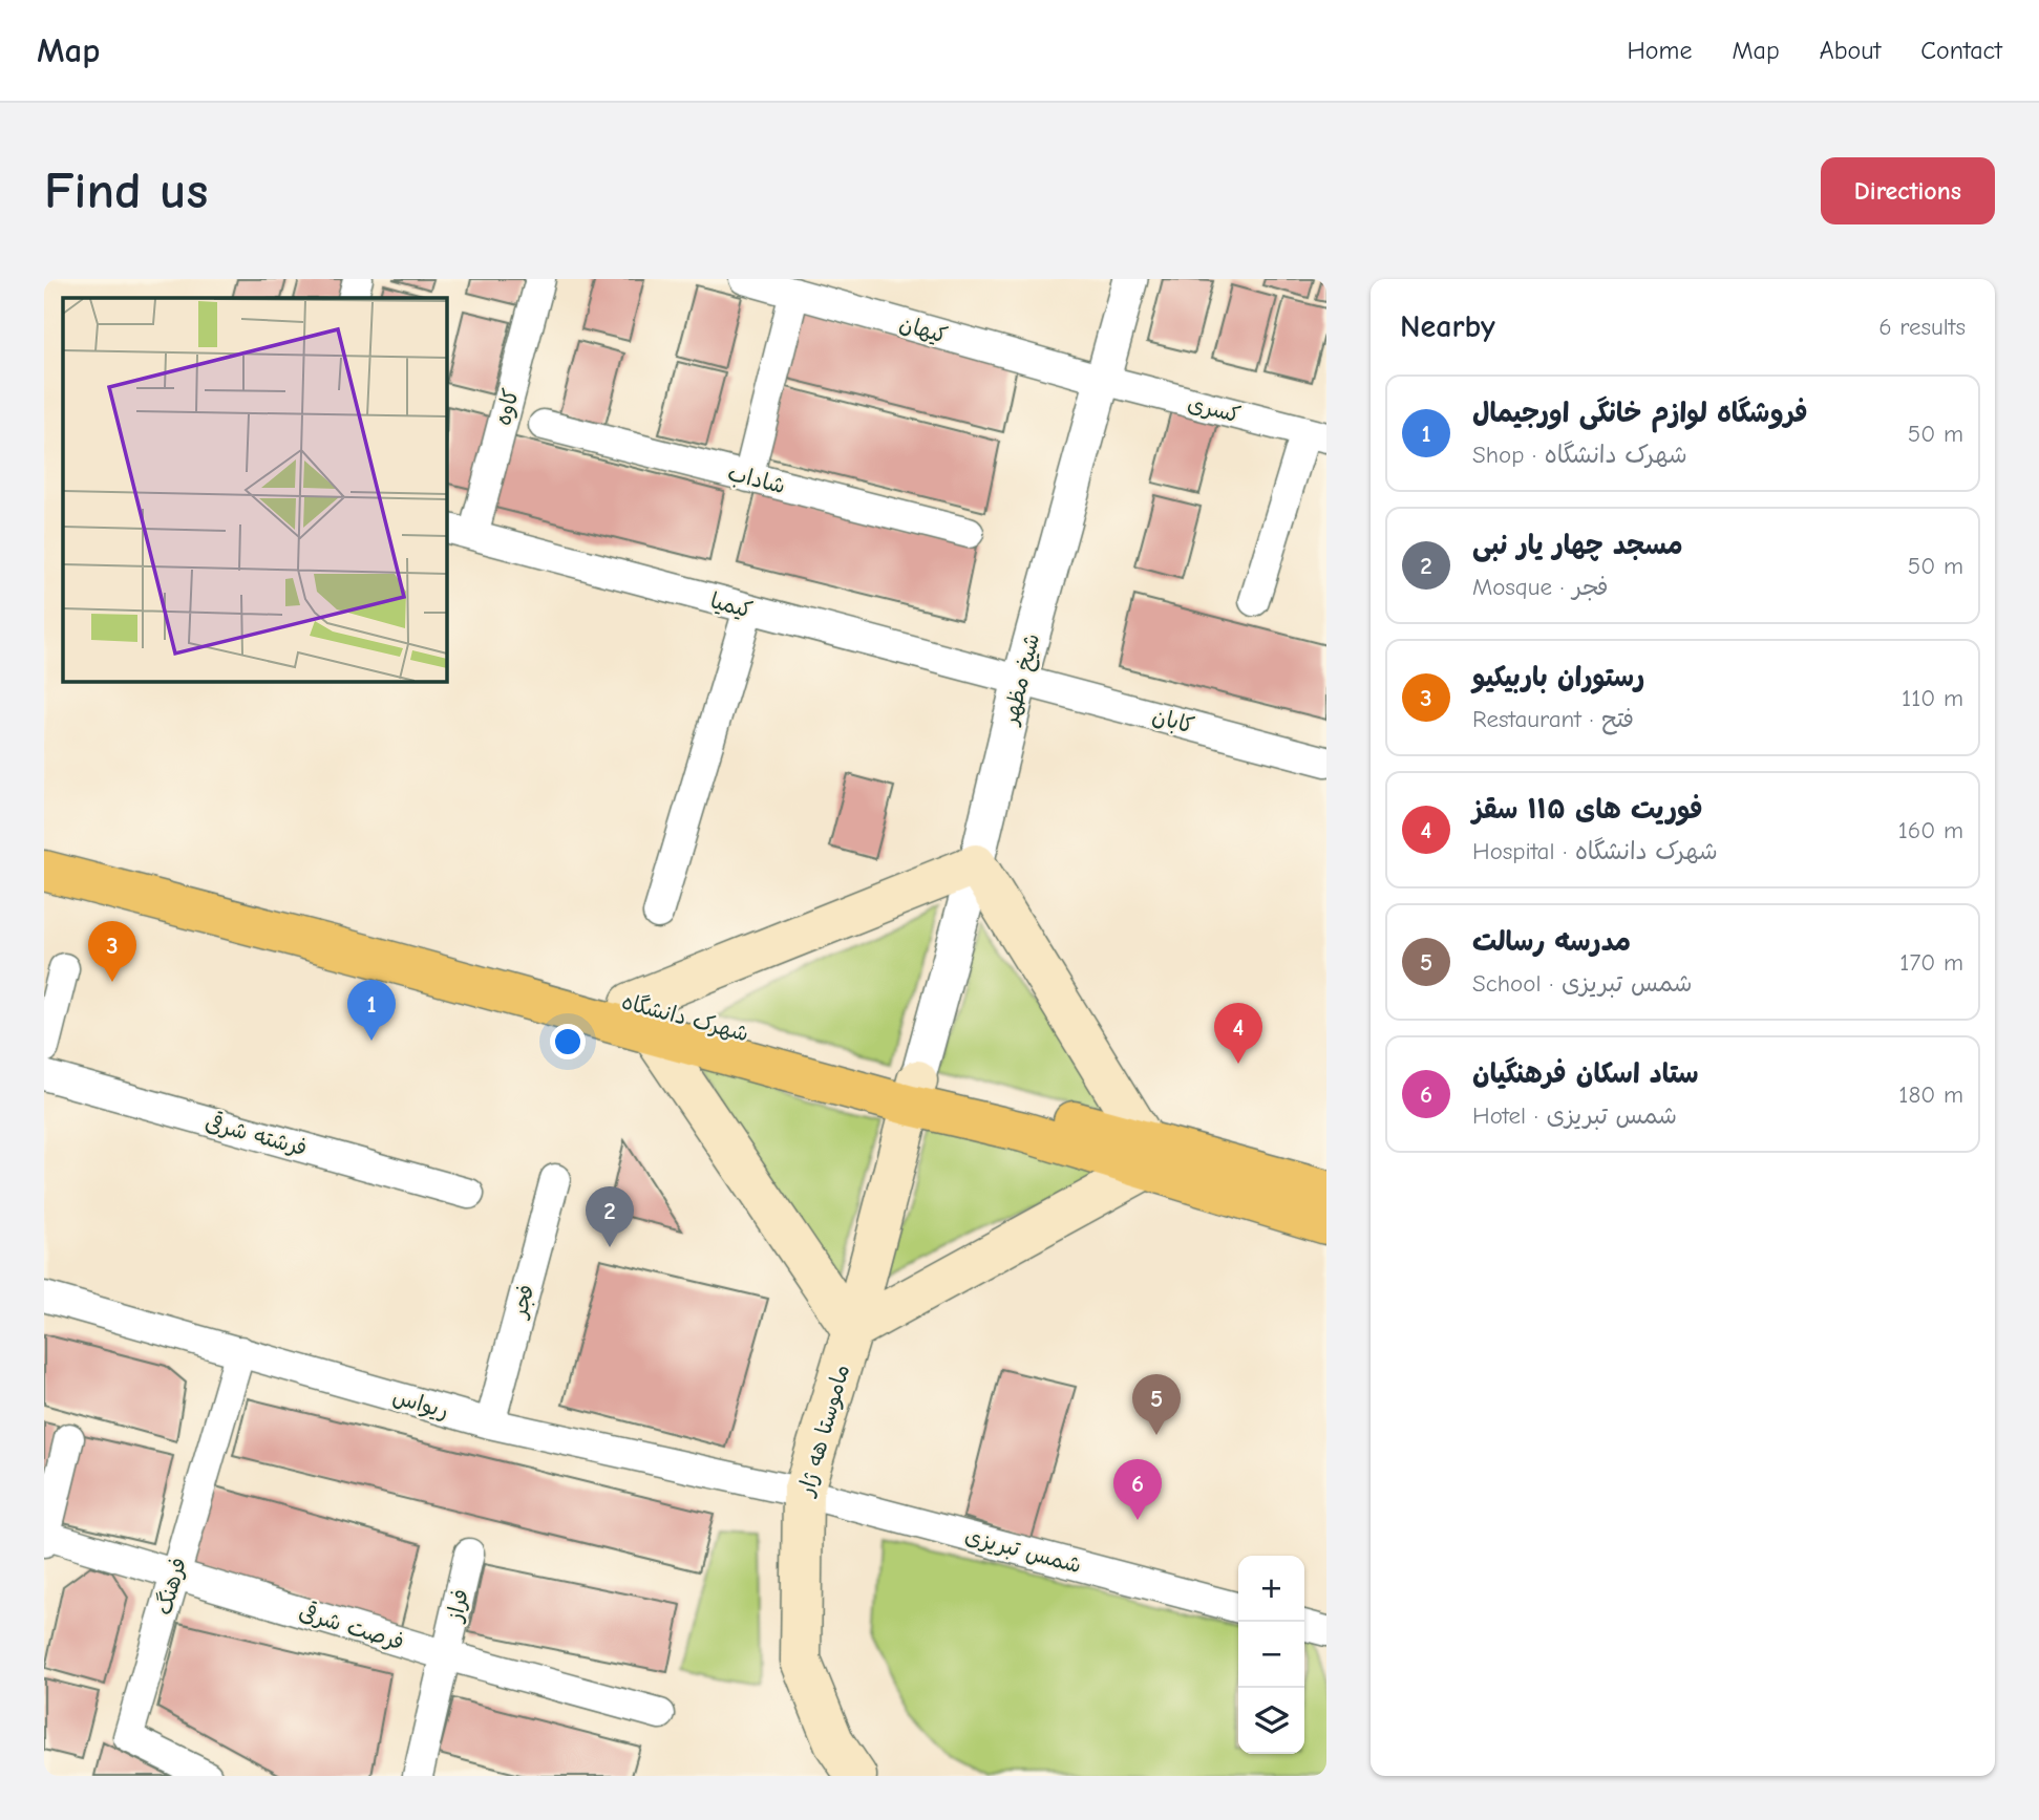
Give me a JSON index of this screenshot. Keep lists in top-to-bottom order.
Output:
{
  "streets": {
    "main road": ["شهرک دانشگاه", "ماموستا هه ژار"],
    "street": [
      "کیهان",
      "کاوه",
      "کسری",
      "شاداب",
      "کیمیا",
      "شیخ مظهر",
      "کابان",
      "فرشته شرقی",
      "فجر",
      "ریواس",
      "شمس تبریزی",
      "فرهنگ",
      "فراز",
      "فرصت شرقی"
    ]
  },
  "crossings": [
    ["کیهان", "کسری"],
    ["کیهان", "شیخ مظهر"],
    ["کاوه", "کیمیا"],
    ["کسری", "شیخ مظهر"],
    ["کیمیا", "شیخ مظهر"],
    ["کیمیا", "کابان"],
    ["شیخ مظهر", "کابان"],
    ["شیخ مظهر", "شهرک دانشگاه"],
    ["شیخ مظهر", "ماموستا هه ژار"],
    ["شهرک دانشگاه", "ماموستا هه ژار"],
    ["فجر", "ریواس"],
    ["ریواس", "ماموستا هه ژار"],
    ["ریواس", "شمس تبریزی"],
    ["ریواس", "فرهنگ"],
    ["ماموستا هه ژار", "شمس تبریزی"],
    ["فرهنگ", "فرصت شرقی"],
    ["فراز", "فرصت شرقی"]
  ],
  "page": {
    "header": "Map",
    "nav": [
      "Home",
      "Map",
      "About",
      "Contact"
    ],
    "buttons": "Directions",
    "title": "Find us",
    "heading": ["Nearby", "6 results"],
    "list": [
      {
        "mark": "1",
        "name": "فروشگاه لوازم خانگی اورجیمال",
        "note": "Shop · شهرک دانشگاه",
        "value": "50 m"
      },
      {
        "mark": "2",
        "name": "مسجد چهار یار نبی",
        "note": "Mosque · فجر",
        "value": "50 m"
      },
      {
        "mark": "3",
        "name": "رستوران باربیکیو",
        "note": "Restaurant · فتح",
        "value": "110 m"
      },
      {
        "mark": "4",
        "name": "فوریت های ۱۱۵ سقز",
        "note": "Hospital · شهرک دانشگاه",
        "value": "160 m"
      },
      {
        "mark": "5",
        "name": "مدرسه رسالت",
        "note": "School · شمس تبریزی",
        "value": "170 m"
      },
      {
        "mark": "6",
        "name": "ستاد اسکان فرهنگیان",
        "note": "Hotel · شمس تبریزی",
        "value": "180 m"
      }
    ],
    "pins": [
      "3",
      "1",
      "4",
      "2",
      "5",
      "6"
    ],
    "map_buttons": ["+", "−"]
  }
}
